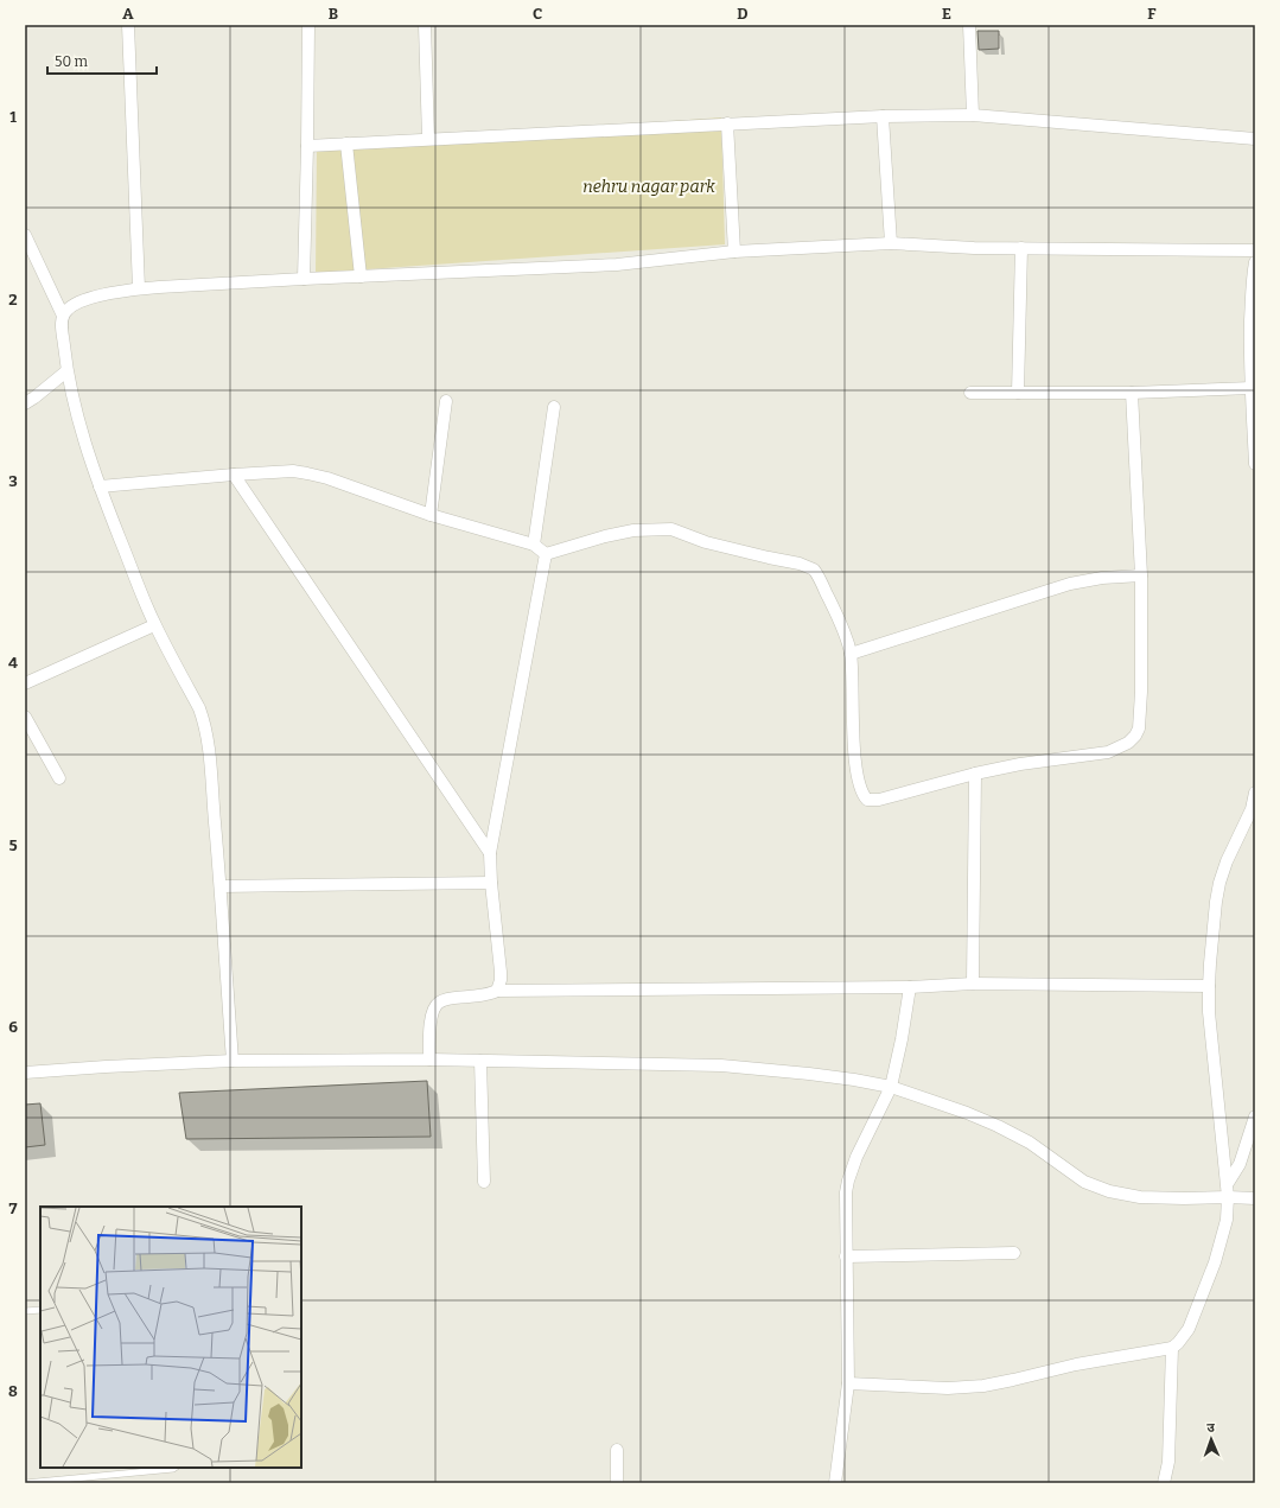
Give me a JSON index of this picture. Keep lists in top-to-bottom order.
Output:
{
  "parks": ["nehru nagar park"],
  "scale_bar": "50 m",
  "north": "top",
  "grid": {
    "columns": [
      "A",
      "B",
      "C",
      "D",
      "E",
      "F"
    ],
    "rows": [
      "1",
      "2",
      "3",
      "4",
      "5",
      "6",
      "7",
      "8"
    ]
  }
}
